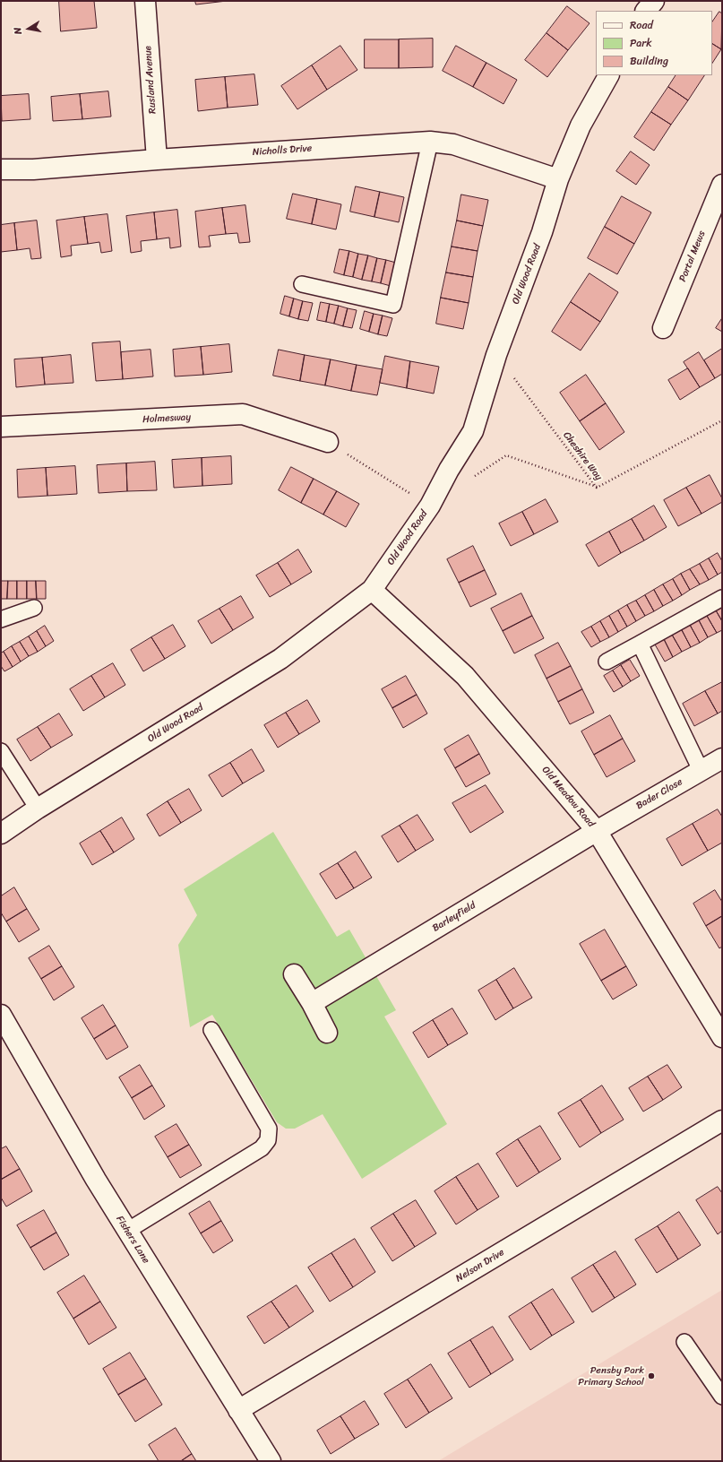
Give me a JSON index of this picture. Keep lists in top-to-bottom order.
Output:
{
  "streets": {
    "street": [
      "Rusland Avenue",
      "Nicholls Drive",
      "Portal Mews",
      "Old Wood Road",
      "Holmesway",
      "Bader Close",
      "Old Meadow Road",
      "Barleyfield",
      "Fishers Lane",
      "Nelson Drive"
    ],
    "path": ["Cheshire Way"]
  },
  "crossings": [
    ["Rusland Avenue", "Nicholls Drive"],
    ["Nicholls Drive", "Old Wood Road"],
    ["Old Wood Road", "Cheshire Way"],
    ["Old Wood Road", "Old Meadow Road"],
    ["Bader Close", "Old Meadow Road"],
    ["Bader Close", "Barleyfield"],
    ["Old Meadow Road", "Barleyfield"],
    ["Fishers Lane", "Nelson Drive"]
  ],
  "places": ["Pensby Park Primary School"],
  "legend": ["Road", "Park", "Building"],
  "north": "left"
}
